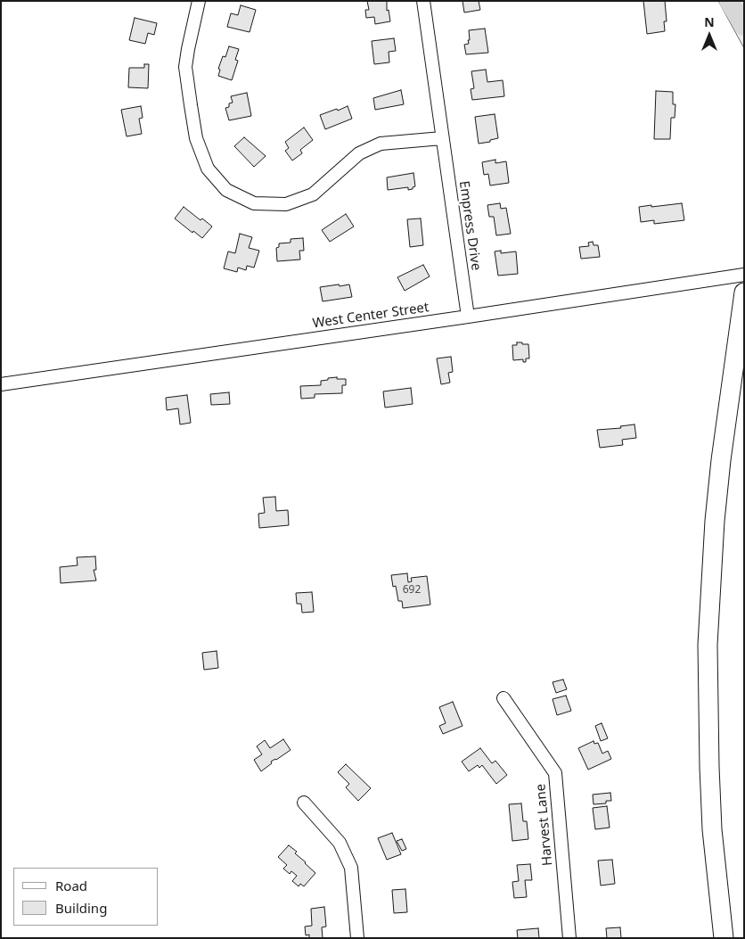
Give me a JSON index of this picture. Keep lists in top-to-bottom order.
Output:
{
  "streets": {
    "street": ["Empress Drive", "West Center Street", "Harvest Lane"]
  },
  "crossings": [
    ["Empress Drive", "West Center Street"]
  ],
  "house_numbers": ["692"],
  "legend": ["Road", "Building"],
  "north": "top"
}
